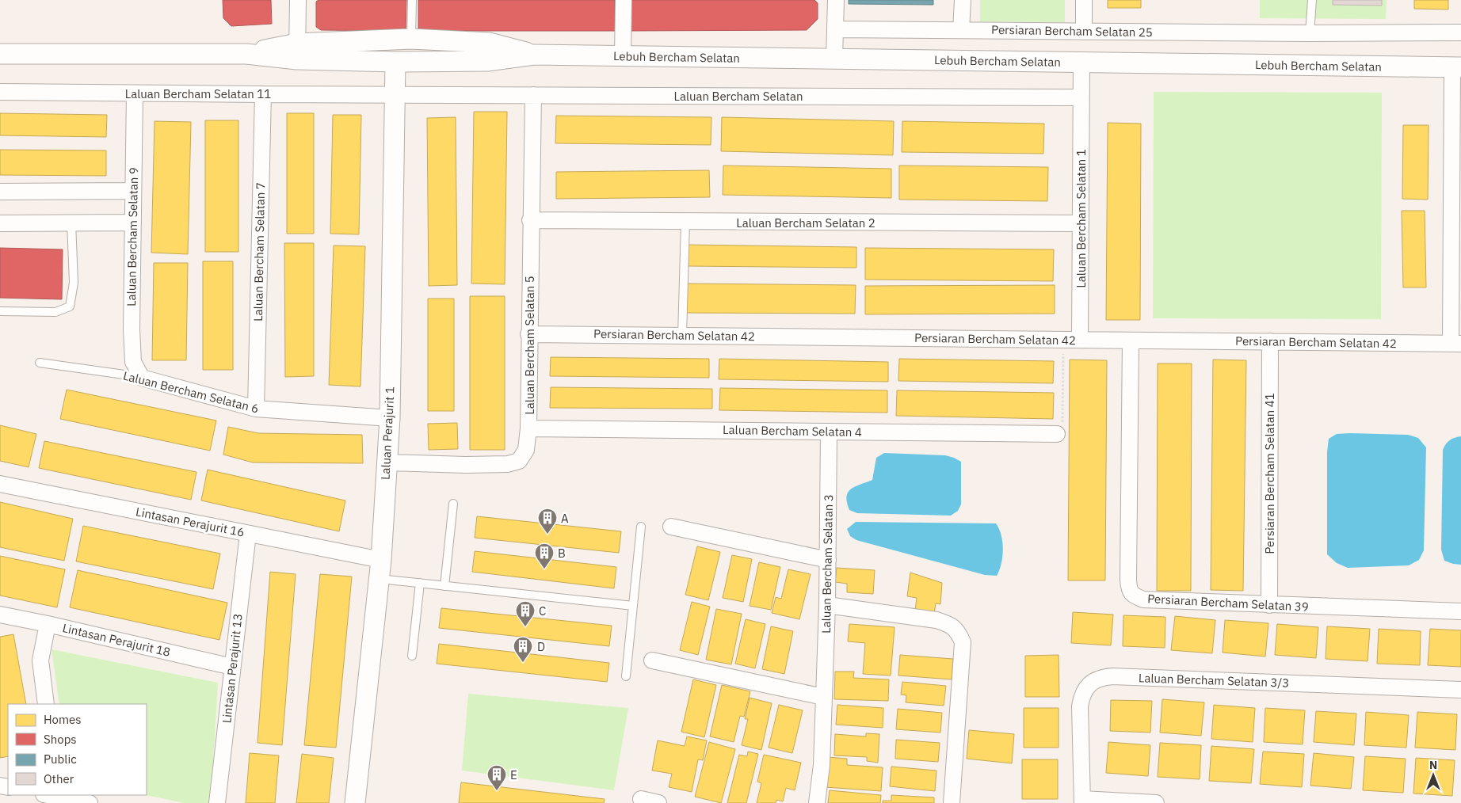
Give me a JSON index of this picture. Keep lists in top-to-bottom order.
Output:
{
  "streets": {
    "street": [
      "Persiaran Bercham Selatan 25",
      "Lebuh Bercham Selatan",
      "Laluan Bercham Selatan 11",
      "Laluan Bercham Selatan",
      "Laluan Bercham Selatan 1",
      "Laluan Bercham Selatan 2",
      "Laluan Bercham Selatan 9",
      "Laluan Bercham Selatan 7",
      "Persiaran Bercham Selatan 42",
      "Laluan Bercham Selatan 5",
      "Laluan Bercham Selatan 6",
      "Laluan Bercham Selatan 4",
      "Laluan Perajurit 1",
      "Persiaran Bercham Selatan 41",
      "Lintasan Perajurit 16",
      "Laluan Bercham Selatan 3",
      "Persiaran Bercham Selatan 39",
      "Lintasan Perajurit 18",
      "Lintasan Perajurit 13",
      "Laluan Bercham Selatan 3/3"
    ]
  },
  "crossings": [
    ["Lebuh Bercham Selatan", "Laluan Bercham Selatan 1"],
    ["Laluan Bercham Selatan 11", "Laluan Bercham Selatan"],
    ["Laluan Bercham Selatan 11", "Laluan Bercham Selatan 9"],
    ["Laluan Bercham Selatan 11", "Laluan Bercham Selatan 7"],
    ["Laluan Bercham Selatan 11", "Laluan Perajurit 1"],
    ["Laluan Bercham Selatan", "Laluan Bercham Selatan 1"],
    ["Laluan Bercham Selatan", "Laluan Bercham Selatan 5"],
    ["Laluan Bercham Selatan", "Laluan Perajurit 1"],
    ["Laluan Bercham Selatan 1", "Laluan Bercham Selatan 2"],
    ["Laluan Bercham Selatan 1", "Persiaran Bercham Selatan 42"],
    ["Laluan Bercham Selatan 2", "Laluan Bercham Selatan 5"],
    ["Laluan Bercham Selatan 9", "Laluan Bercham Selatan 6"],
    ["Laluan Bercham Selatan 7", "Laluan Bercham Selatan 6"],
    ["Persiaran Bercham Selatan 42", "Laluan Bercham Selatan 5"],
    ["Persiaran Bercham Selatan 42", "Persiaran Bercham Selatan 41"],
    ["Persiaran Bercham Selatan 42", "Persiaran Bercham Selatan 39"],
    ["Laluan Bercham Selatan 5", "Laluan Bercham Selatan 4"],
    ["Laluan Bercham Selatan 5", "Laluan Perajurit 1"],
    ["Laluan Bercham Selatan 6", "Laluan Perajurit 1"],
    ["Laluan Bercham Selatan 4", "Laluan Bercham Selatan 3"],
    ["Laluan Perajurit 1", "Lintasan Perajurit 16"],
    ["Persiaran Bercham Selatan 41", "Persiaran Bercham Selatan 39"],
    ["Lintasan Perajurit 16", "Lintasan Perajurit 13"],
    ["Lintasan Perajurit 18", "Lintasan Perajurit 13"]
  ],
  "places": {
    "building": [
      "A",
      "B",
      "C",
      "D",
      "E"
    ]
  },
  "legend": [
    "Homes",
    "Shops",
    "Public",
    "Other"
  ],
  "north": "top"
}
